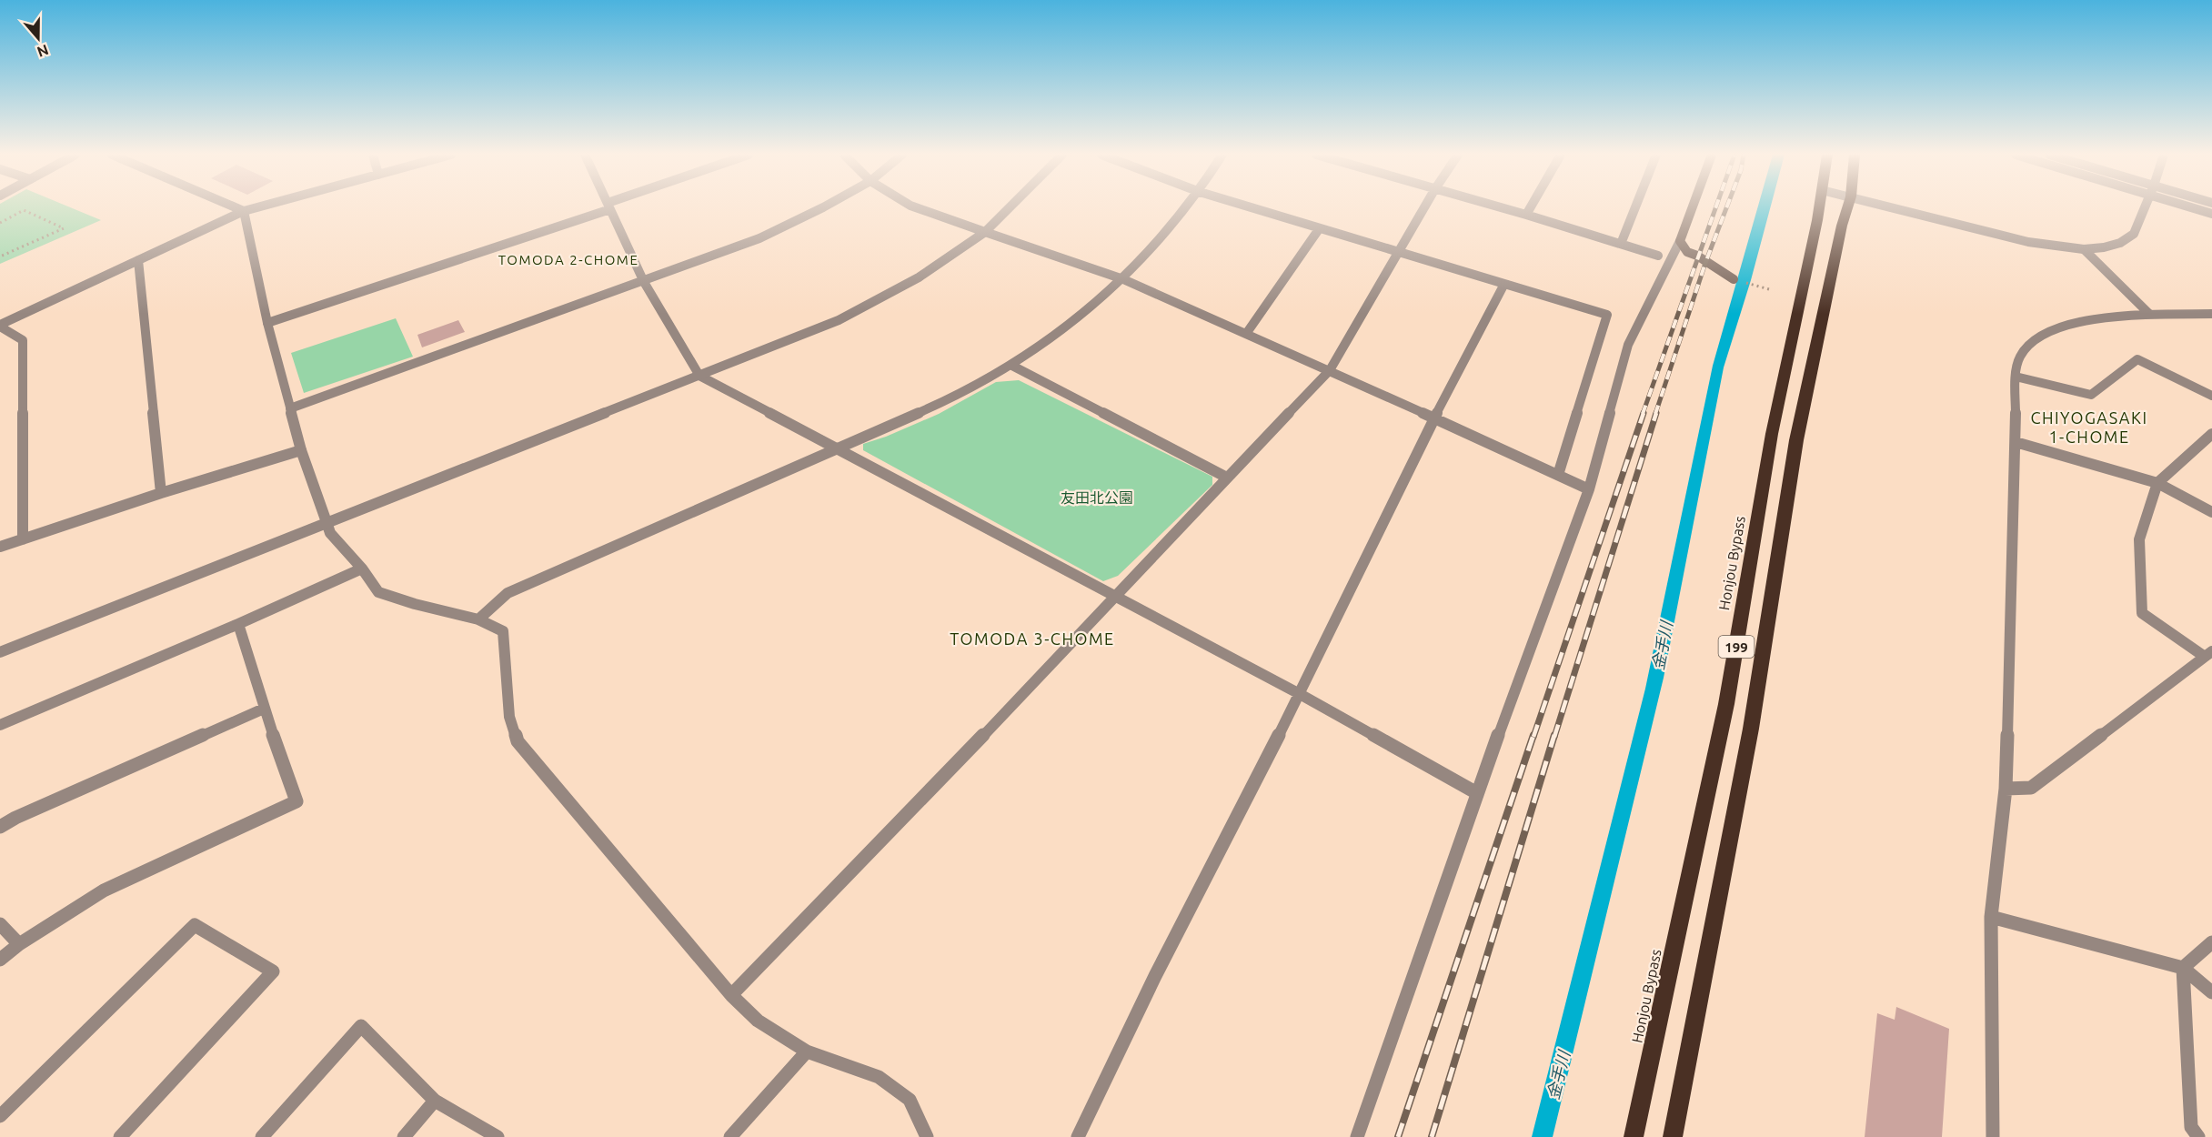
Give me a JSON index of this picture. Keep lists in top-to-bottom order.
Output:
{
  "streets": {
    "highway": ["Honjou Bypass", "199"]
  },
  "districts": ["TOMODA 2-CHOME", "CHIYOGASAKI 1-CHOME", "TOMODA 3-CHOME"],
  "water": ["金手川"],
  "parks": ["友田北公園"],
  "north": "bottom"
}
